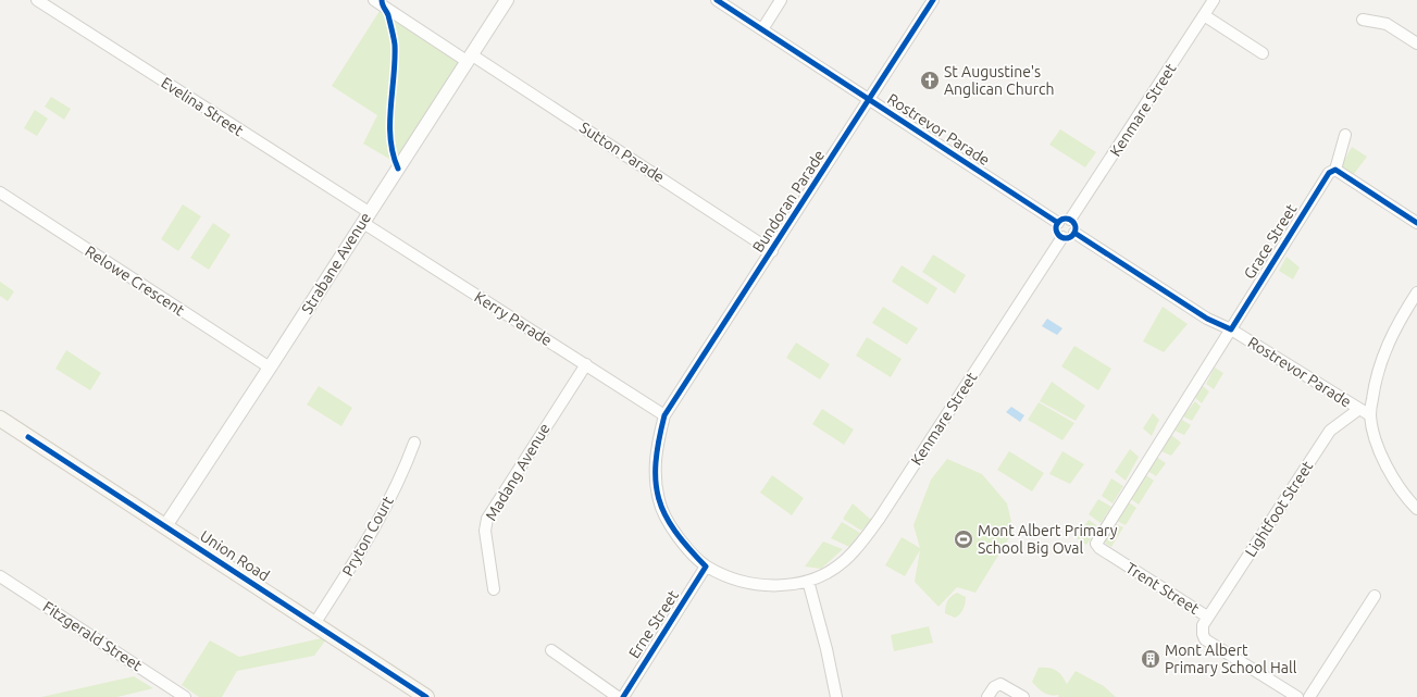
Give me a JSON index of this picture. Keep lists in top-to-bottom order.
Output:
{
  "streets": {
    "main road": ["Union Road"],
    "street": [
      "Evelina Street",
      "Kenmare Street",
      "Rostrevor Parade",
      "Sutton Parade",
      "Bundoran Parade",
      "Grace Street",
      "Strabane Avenue",
      "Relowe Crescent",
      "Kerry Parade",
      "Madang Avenue",
      "Lightfoot Street",
      "Pryton Court",
      "Trent Street",
      "Erne Street",
      "Fitzgerald Street"
    ]
  },
  "crossings": [
    ["Evelina Street", "Strabane Avenue"],
    ["Evelina Street", "Kerry Parade"],
    ["Kenmare Street", "Rostrevor Parade"],
    ["Kenmare Street", "Bundoran Parade"],
    ["Kenmare Street", "Erne Street"],
    ["Rostrevor Parade", "Bundoran Parade"],
    ["Rostrevor Parade", "Grace Street"],
    ["Rostrevor Parade", "Lightfoot Street"],
    ["Sutton Parade", "Bundoran Parade"],
    ["Sutton Parade", "Strabane Avenue"],
    ["Bundoran Parade", "Kerry Parade"],
    ["Bundoran Parade", "Erne Street"],
    ["Grace Street", "Trent Street"],
    ["Strabane Avenue", "Relowe Crescent"],
    ["Strabane Avenue", "Kerry Parade"],
    ["Strabane Avenue", "Union Road"],
    ["Kerry Parade", "Madang Avenue"],
    ["Lightfoot Street", "Trent Street"],
    ["Pryton Court", "Union Road"]
  ],
  "places": {
    "church": ["St Augustine's Anglican Church"],
    "sports": ["Mont Albert Primary School Big Oval"],
    "building": ["Mont Albert Primary School Hall"]
  }
}
